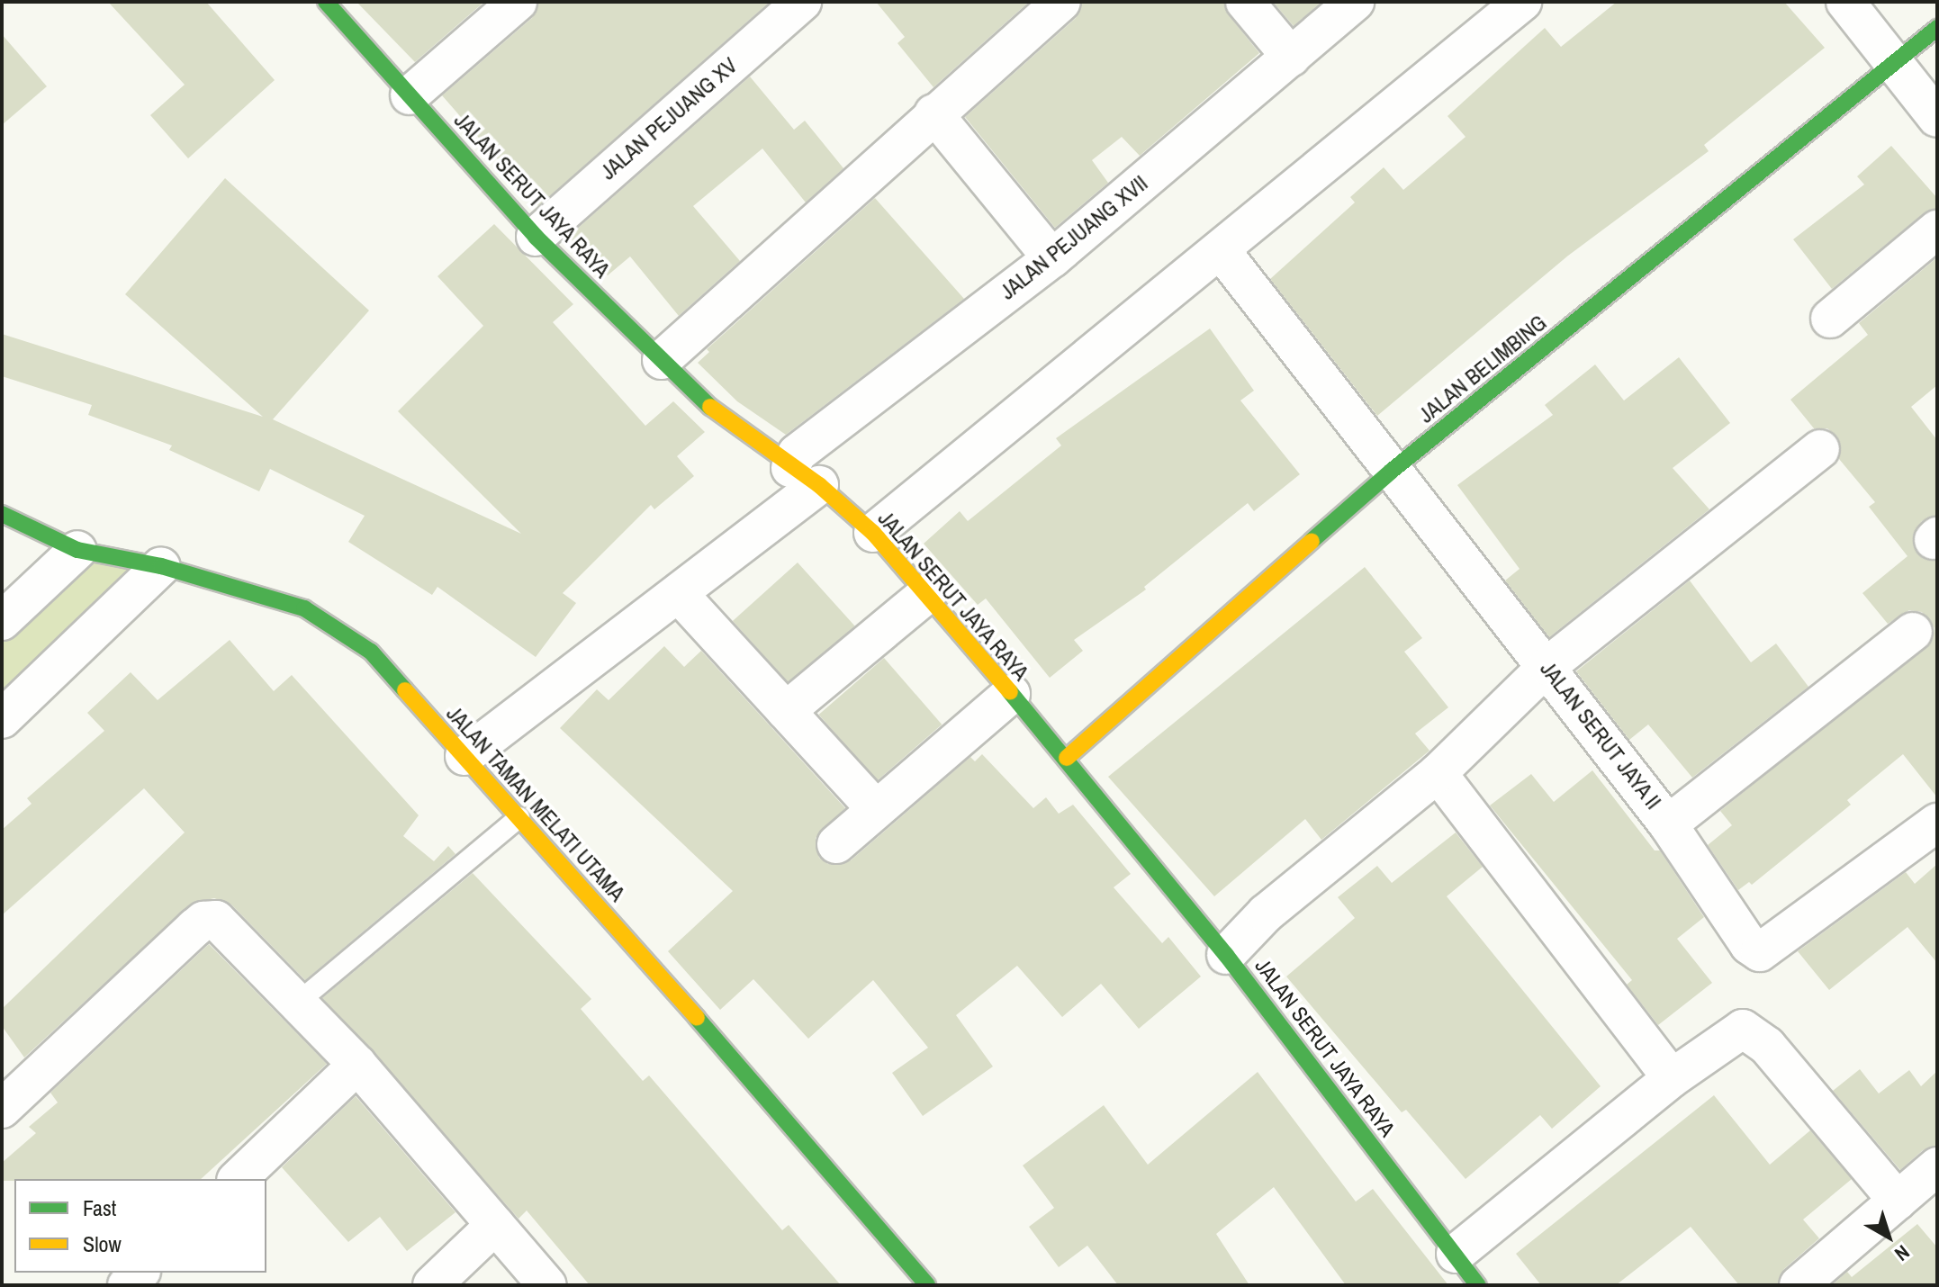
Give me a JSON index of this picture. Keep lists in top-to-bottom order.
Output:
{
  "streets": {
    "street": [
      "JALAN PEJUANG XV",
      "JALAN SERUT JAYA RAYA",
      "JALAN PEJUANG XVII",
      "JALAN BELIMBING",
      "JALAN SERUT JAYA II",
      "JALAN TAMAN MELATI UTAMA"
    ]
  },
  "crossings": [
    ["JALAN PEJUANG XV", "JALAN SERUT JAYA RAYA"],
    ["JALAN SERUT JAYA RAYA", "JALAN PEJUANG XVII"],
    ["JALAN SERUT JAYA RAYA", "JALAN BELIMBING"],
    ["JALAN PEJUANG XVII", "JALAN TAMAN MELATI UTAMA"],
    ["JALAN BELIMBING", "JALAN SERUT JAYA II"]
  ],
  "legend": ["Fast", "Slow"],
  "north": "bottom right"
}
